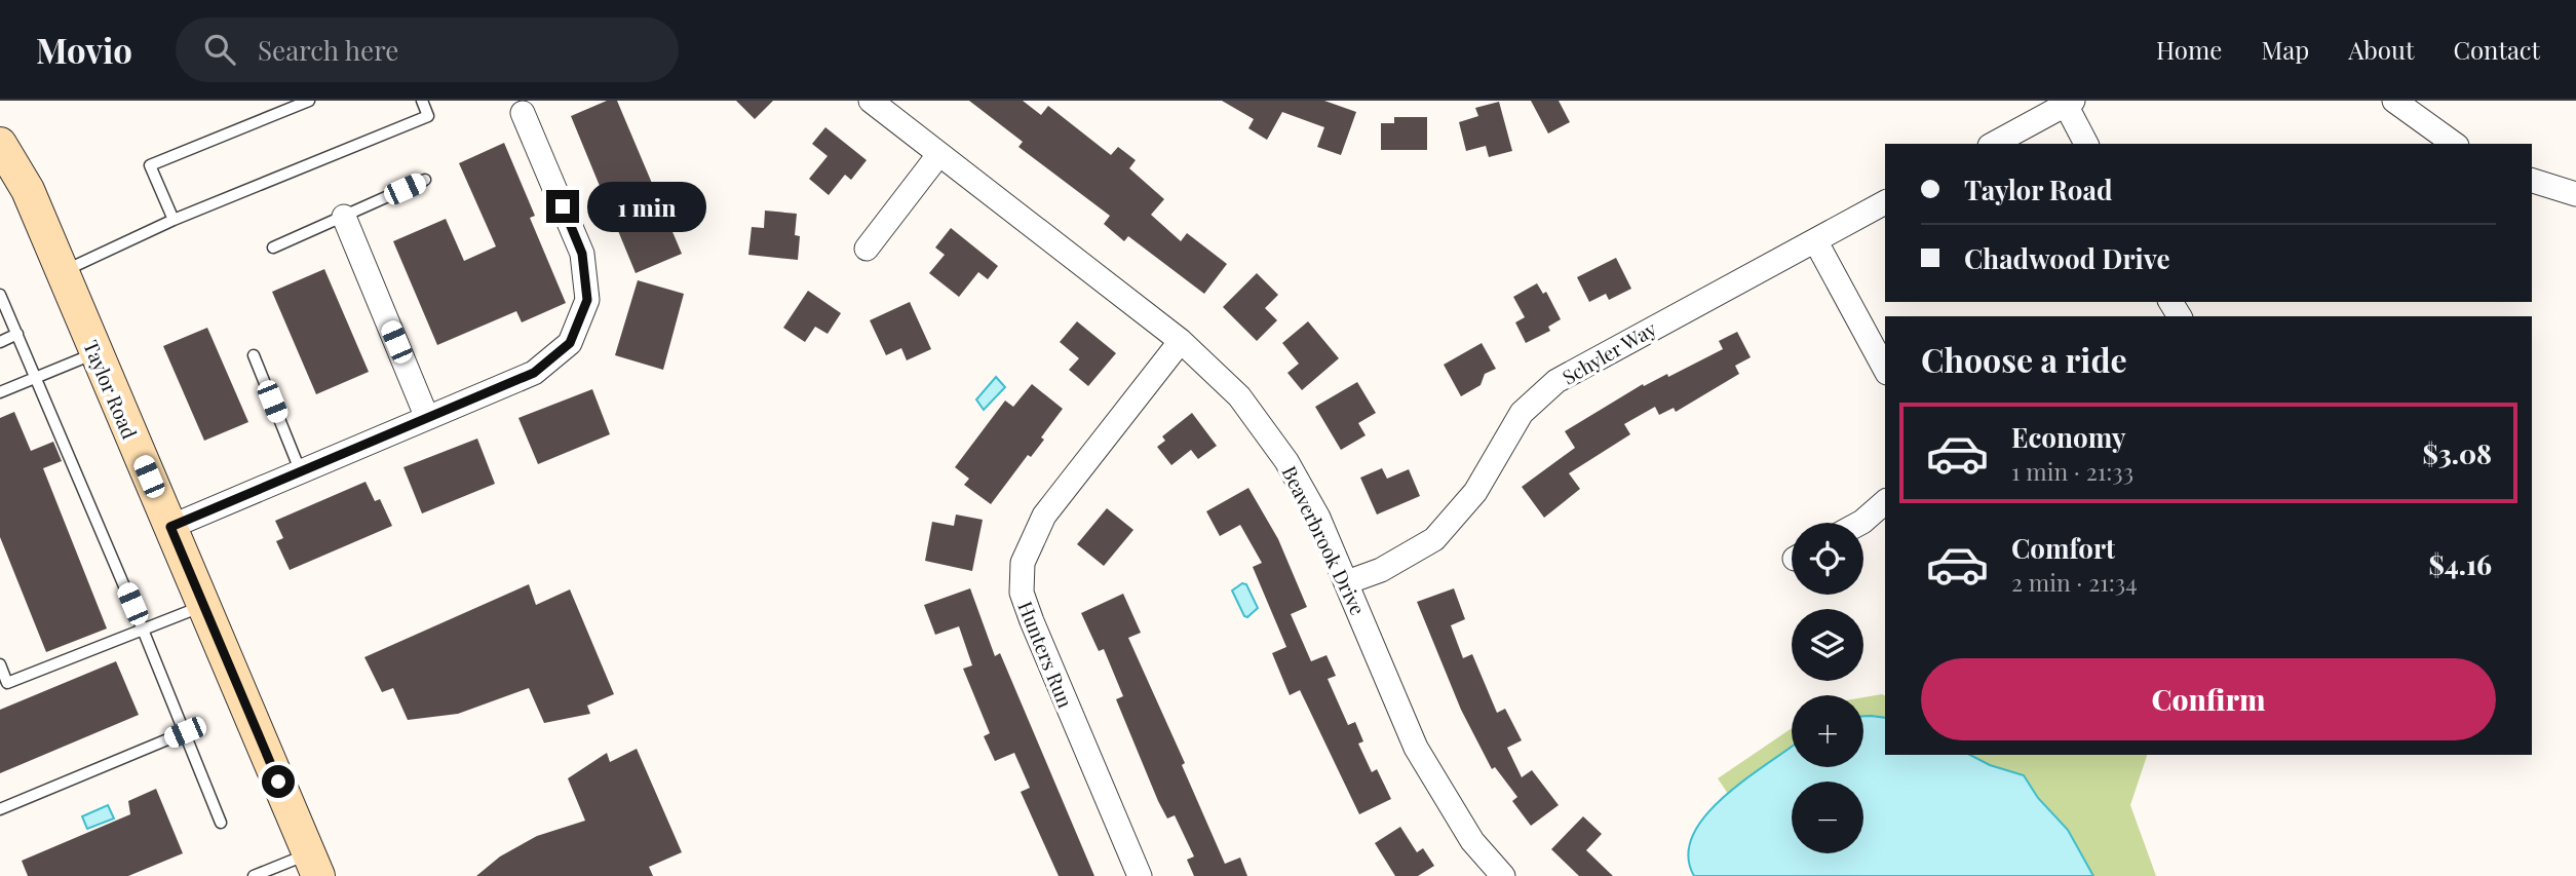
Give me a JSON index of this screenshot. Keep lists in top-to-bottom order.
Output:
{
  "streets": {
    "main road": ["Taylor Road"],
    "street": ["Schyler Way", "Beaverbrook Drive", "Hunters Run"]
  },
  "crossings": [
    ["Schyler Way", "Beaverbrook Drive"],
    ["Beaverbrook Drive", "Hunters Run"]
  ],
  "page": {
    "header": "Movio",
    "search": "Search here",
    "nav": [
      "Home",
      "Map",
      "About",
      "Contact"
    ],
    "banner": ["Taylor Road", "Chadwood Drive"],
    "bubble": "1 min",
    "heading": "Choose a ride",
    "list": [
      {
        "name": "Economy",
        "note": "1 min · 21:33",
        "value": "$3.08"
      },
      {
        "name": "Comfort",
        "note": "2 min · 21:34",
        "value": "$4.16"
      }
    ],
    "map_buttons": ["+", "−"],
    "buttons": "Confirm"
  }
}
